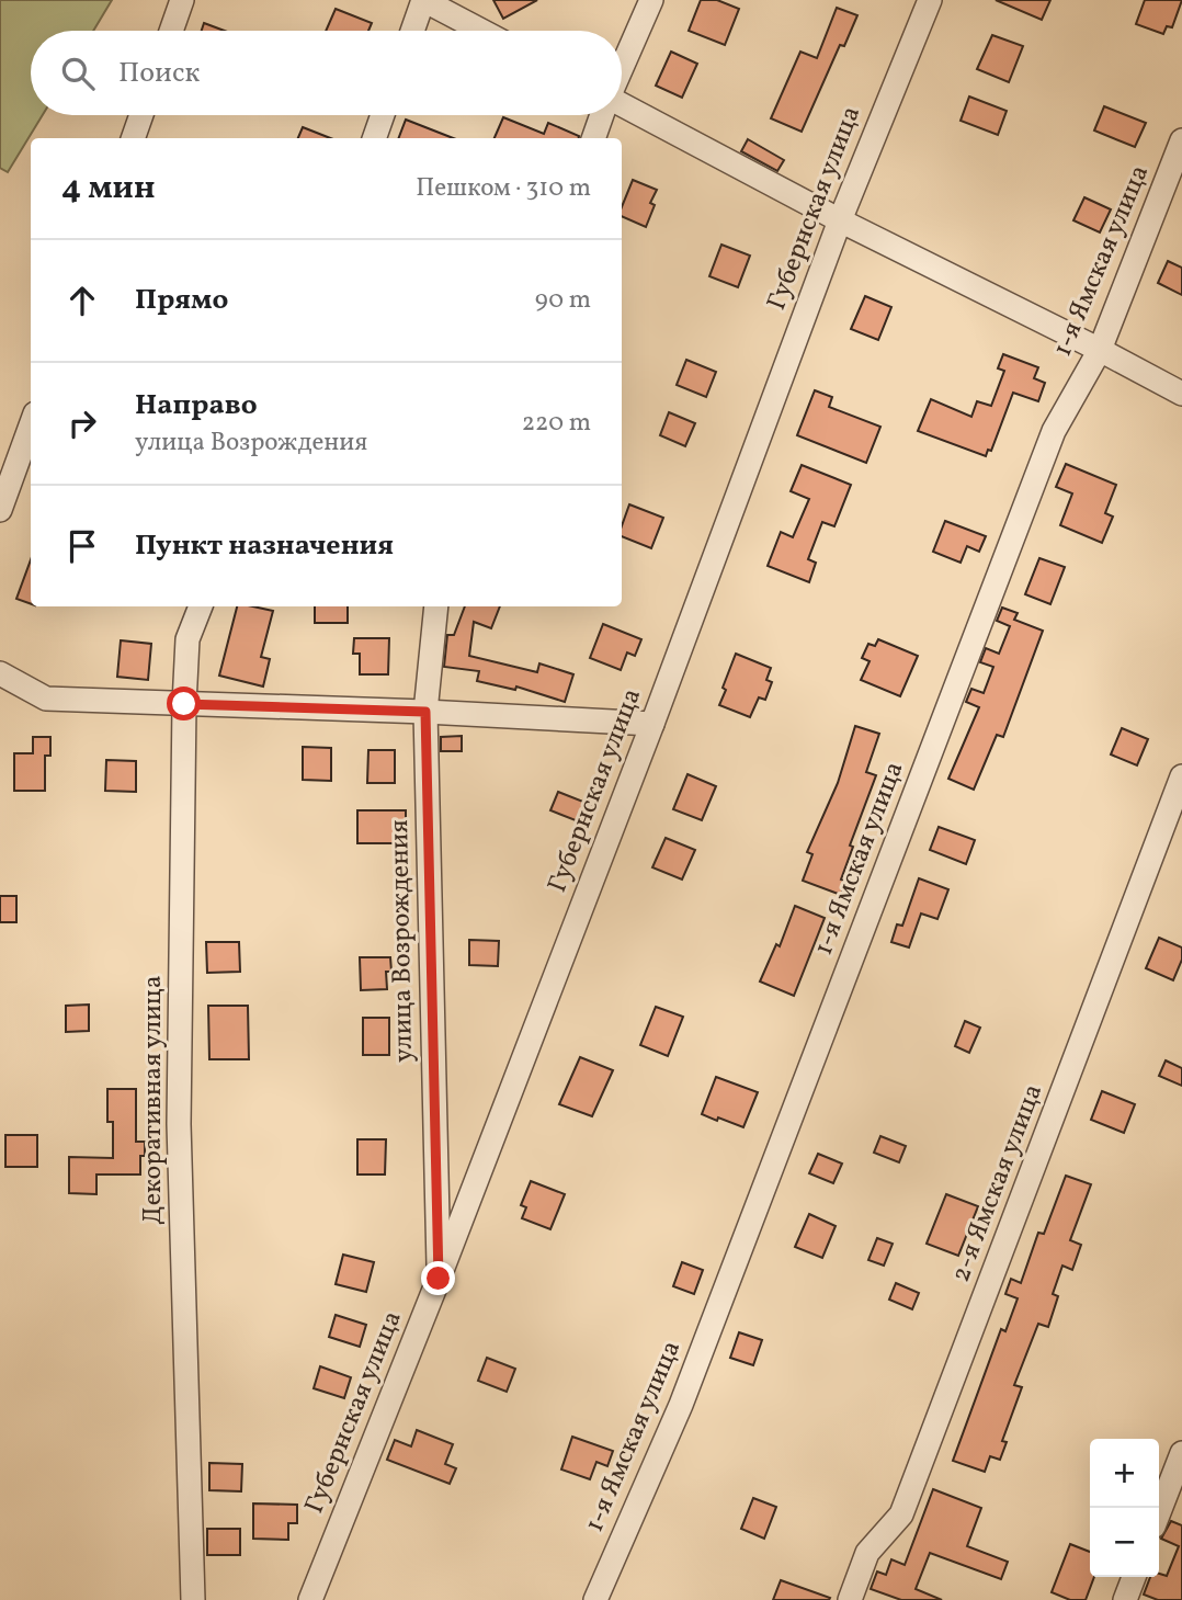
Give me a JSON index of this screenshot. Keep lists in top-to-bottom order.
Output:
{
  "streets": {
    "street": [
      "Губернская улица",
      "1-я Ямская улица",
      "улица Возрождения",
      "Декоративная улица",
      "2-я Ямская улица"
    ]
  },
  "crossings": [
    ["Губернская улица", "улица Возрождения"]
  ],
  "page": {
    "search": "Поиск",
    "heading": ["4 мин", "Пешком · 310 m"],
    "list": [
      ["Прямо", "90 m"],
      ["Направо", "улица Возрождения", "220 m"],
      "Пункт назначения"
    ],
    "map_buttons": ["+", "−"]
  }
}
